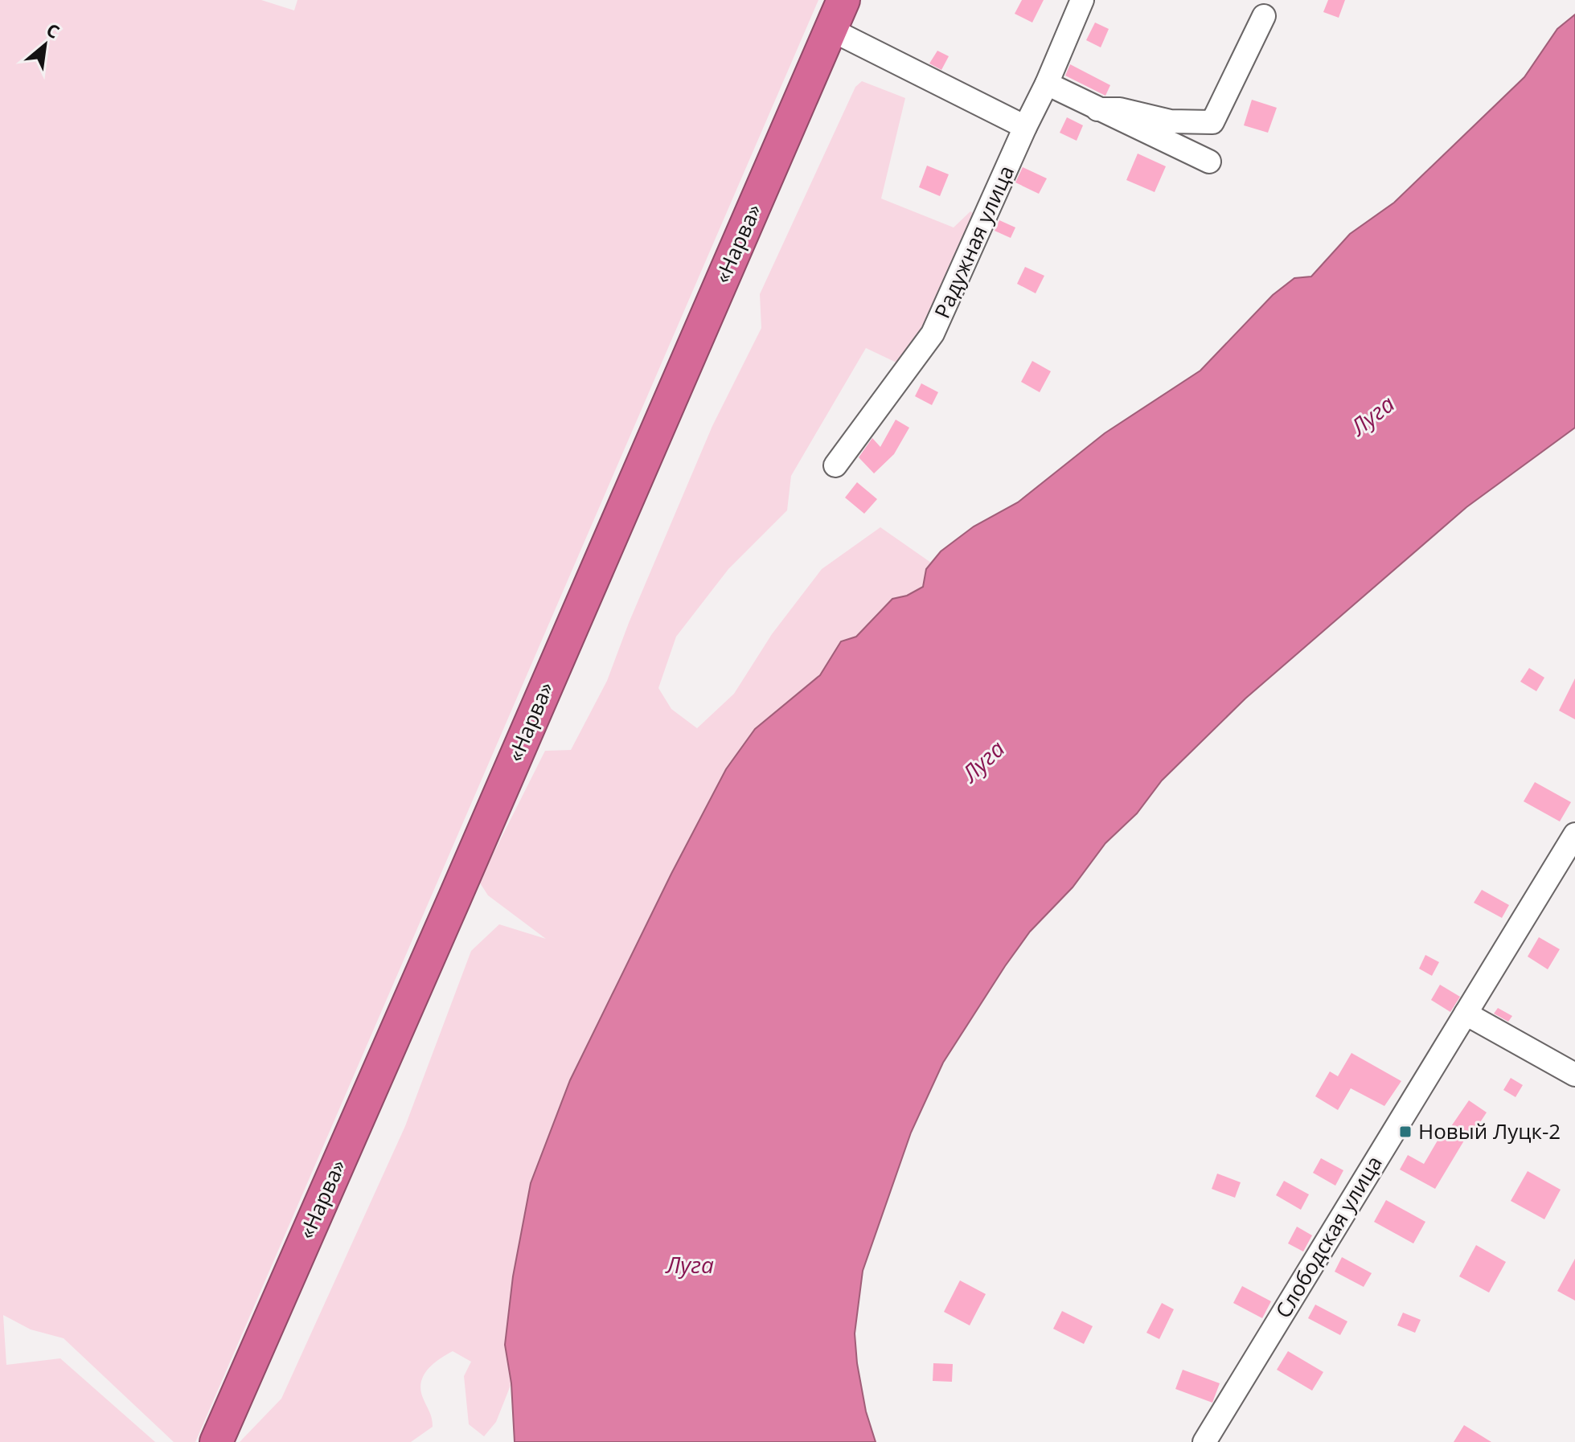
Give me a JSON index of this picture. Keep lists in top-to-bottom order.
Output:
{
  "streets": {
    "highway": ["«Нарва»"],
    "street": ["Радужная улица", "Слободская улица"]
  },
  "water": ["Луга"],
  "places": {
    "transit": ["Новый Луцк-2"]
  },
  "north": "top right"
}
